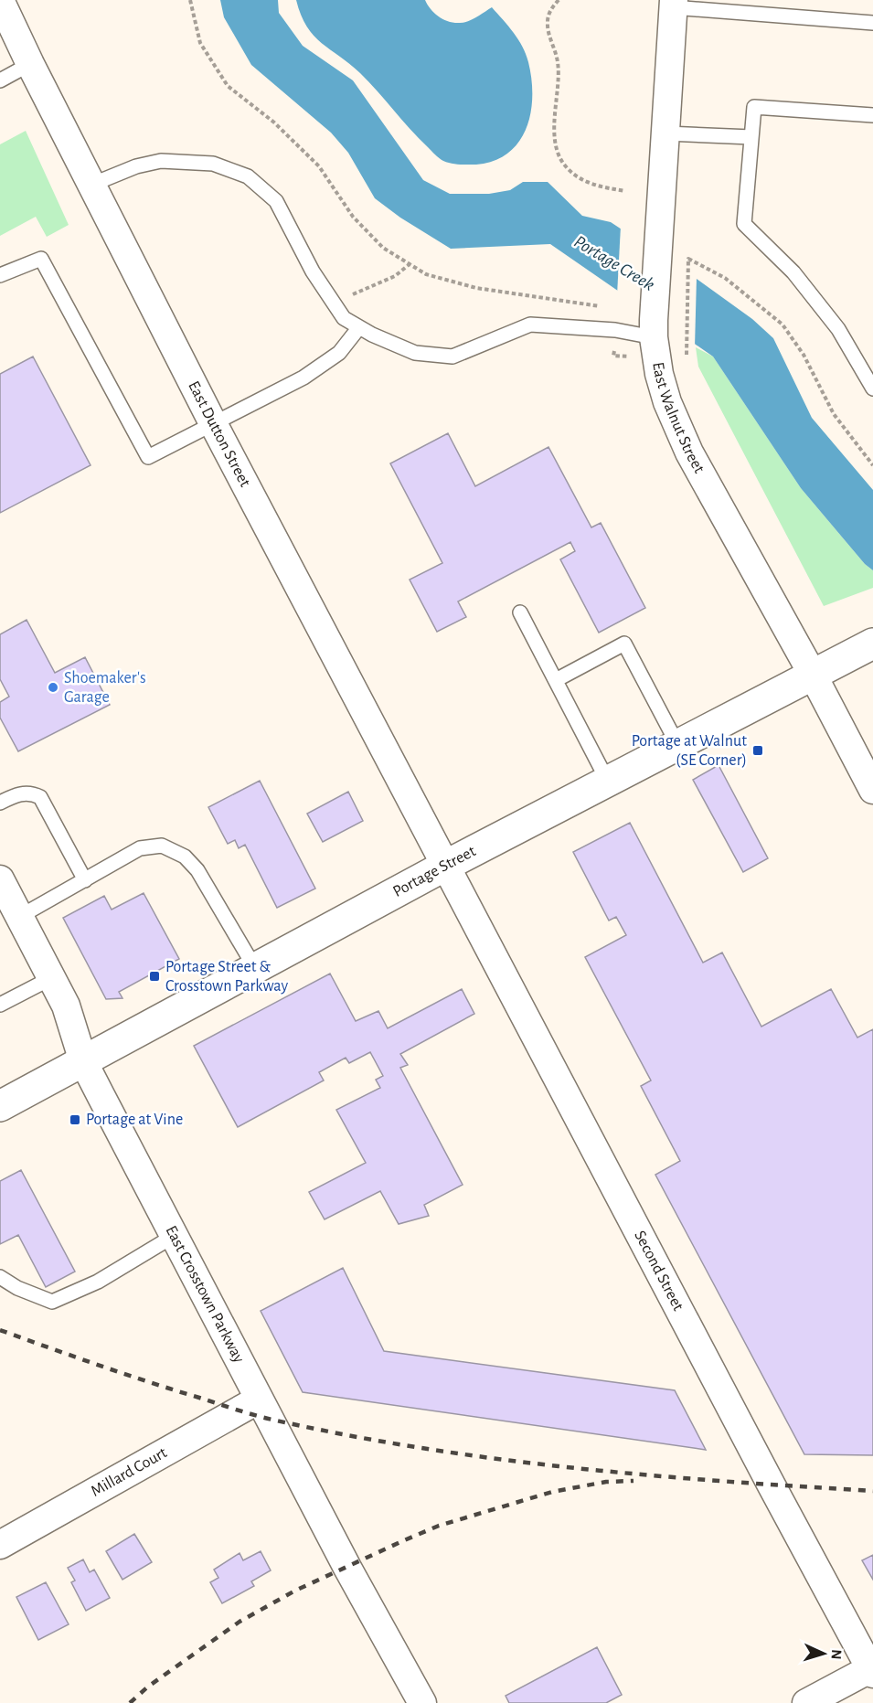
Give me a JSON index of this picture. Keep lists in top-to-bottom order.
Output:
{
  "streets": {
    "main road": ["Portage Street"],
    "street": [
      "East Walnut Street",
      "East Dutton Street",
      "Second Street",
      "East Crosstown Parkway",
      "Millard Court"
    ]
  },
  "crossings": [
    ["East Walnut Street", "Portage Street"],
    ["East Dutton Street", "Portage Street"],
    ["East Dutton Street", "Second Street"],
    ["Portage Street", "Second Street"],
    ["Portage Street", "East Crosstown Parkway"],
    ["East Crosstown Parkway", "Millard Court"]
  ],
  "water": ["Portage Creek"],
  "places": {
    "other": ["Shoemaker's Garage"],
    "transit": ["Portage at Walnut (SE Corner)", "Portage Street & Crosstown Parkway", "Portage at Vine"]
  },
  "north": "right"
}
